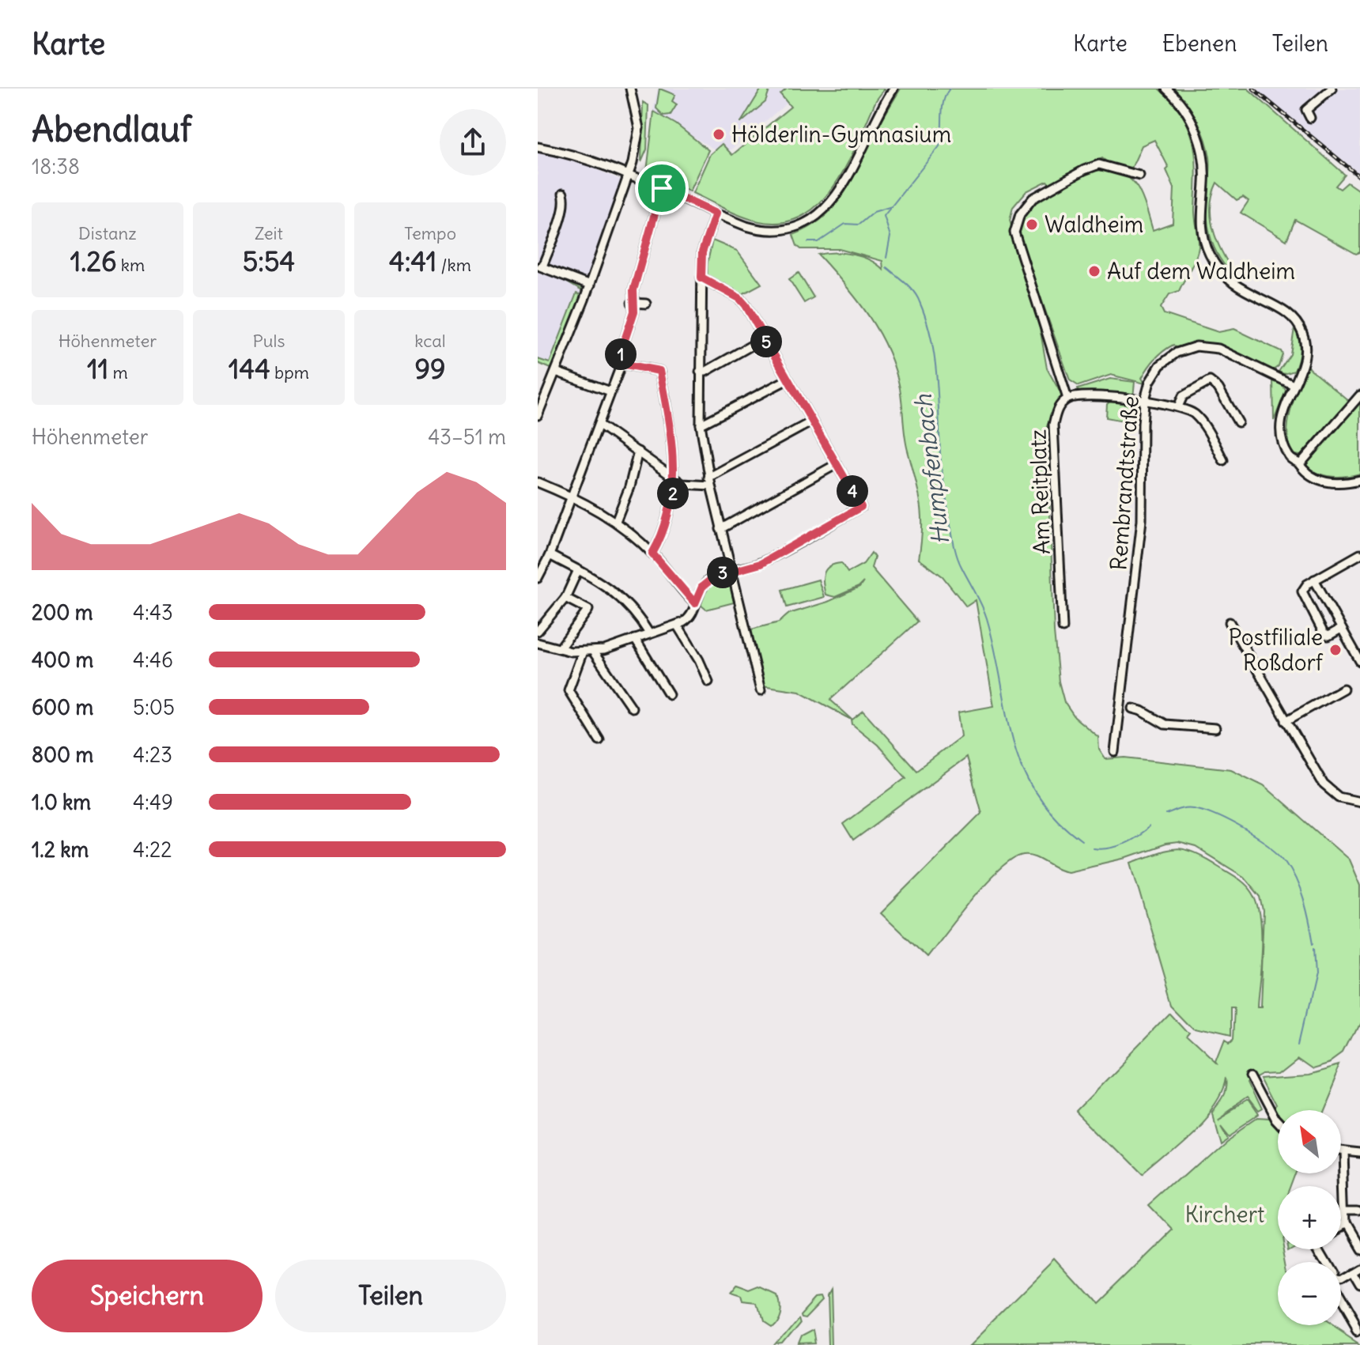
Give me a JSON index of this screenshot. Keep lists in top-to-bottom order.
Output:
{
  "streets": {
    "street": ["Rembrandtstraße", "Am Reitplatz"]
  },
  "water": ["Humpfenbach"],
  "parks": ["Kirchert"],
  "places": [
    "Hölderlin-Gymnasium",
    "Waldheim",
    "Auf dem Waldheim",
    "Postfiliale Roßdorf"
  ],
  "north": "top left",
  "page": {
    "header": "Karte",
    "nav": ["Karte", "Ebenen", "Teilen"],
    "heading": ["Abendlauf", "18:38"],
    "stats": [
      ["Distanz", "1.26 km"],
      ["Zeit", "5:54"],
      ["Tempo", "4:41 /km"],
      ["Höhenmeter", "11 m"],
      ["Puls", "144 bpm"],
      ["kcal", "99"]
    ],
    "pins": [
      "5",
      "1",
      "4",
      "2",
      "3"
    ],
    "chart": ["Höhenmeter", "43–51 m"],
    "list": [
      {
        "name": "200 m",
        "note": "4:43"
      },
      {
        "name": "400 m",
        "note": "4:46"
      },
      {
        "name": "600 m",
        "note": "5:05"
      },
      {
        "name": "800 m",
        "note": "4:23"
      },
      {
        "name": "1.0 km",
        "note": "4:49"
      },
      {
        "name": "1.2 km",
        "note": "4:22"
      }
    ],
    "map_buttons": ["+", "−"],
    "buttons": ["Speichern", "Teilen"]
  }
}
